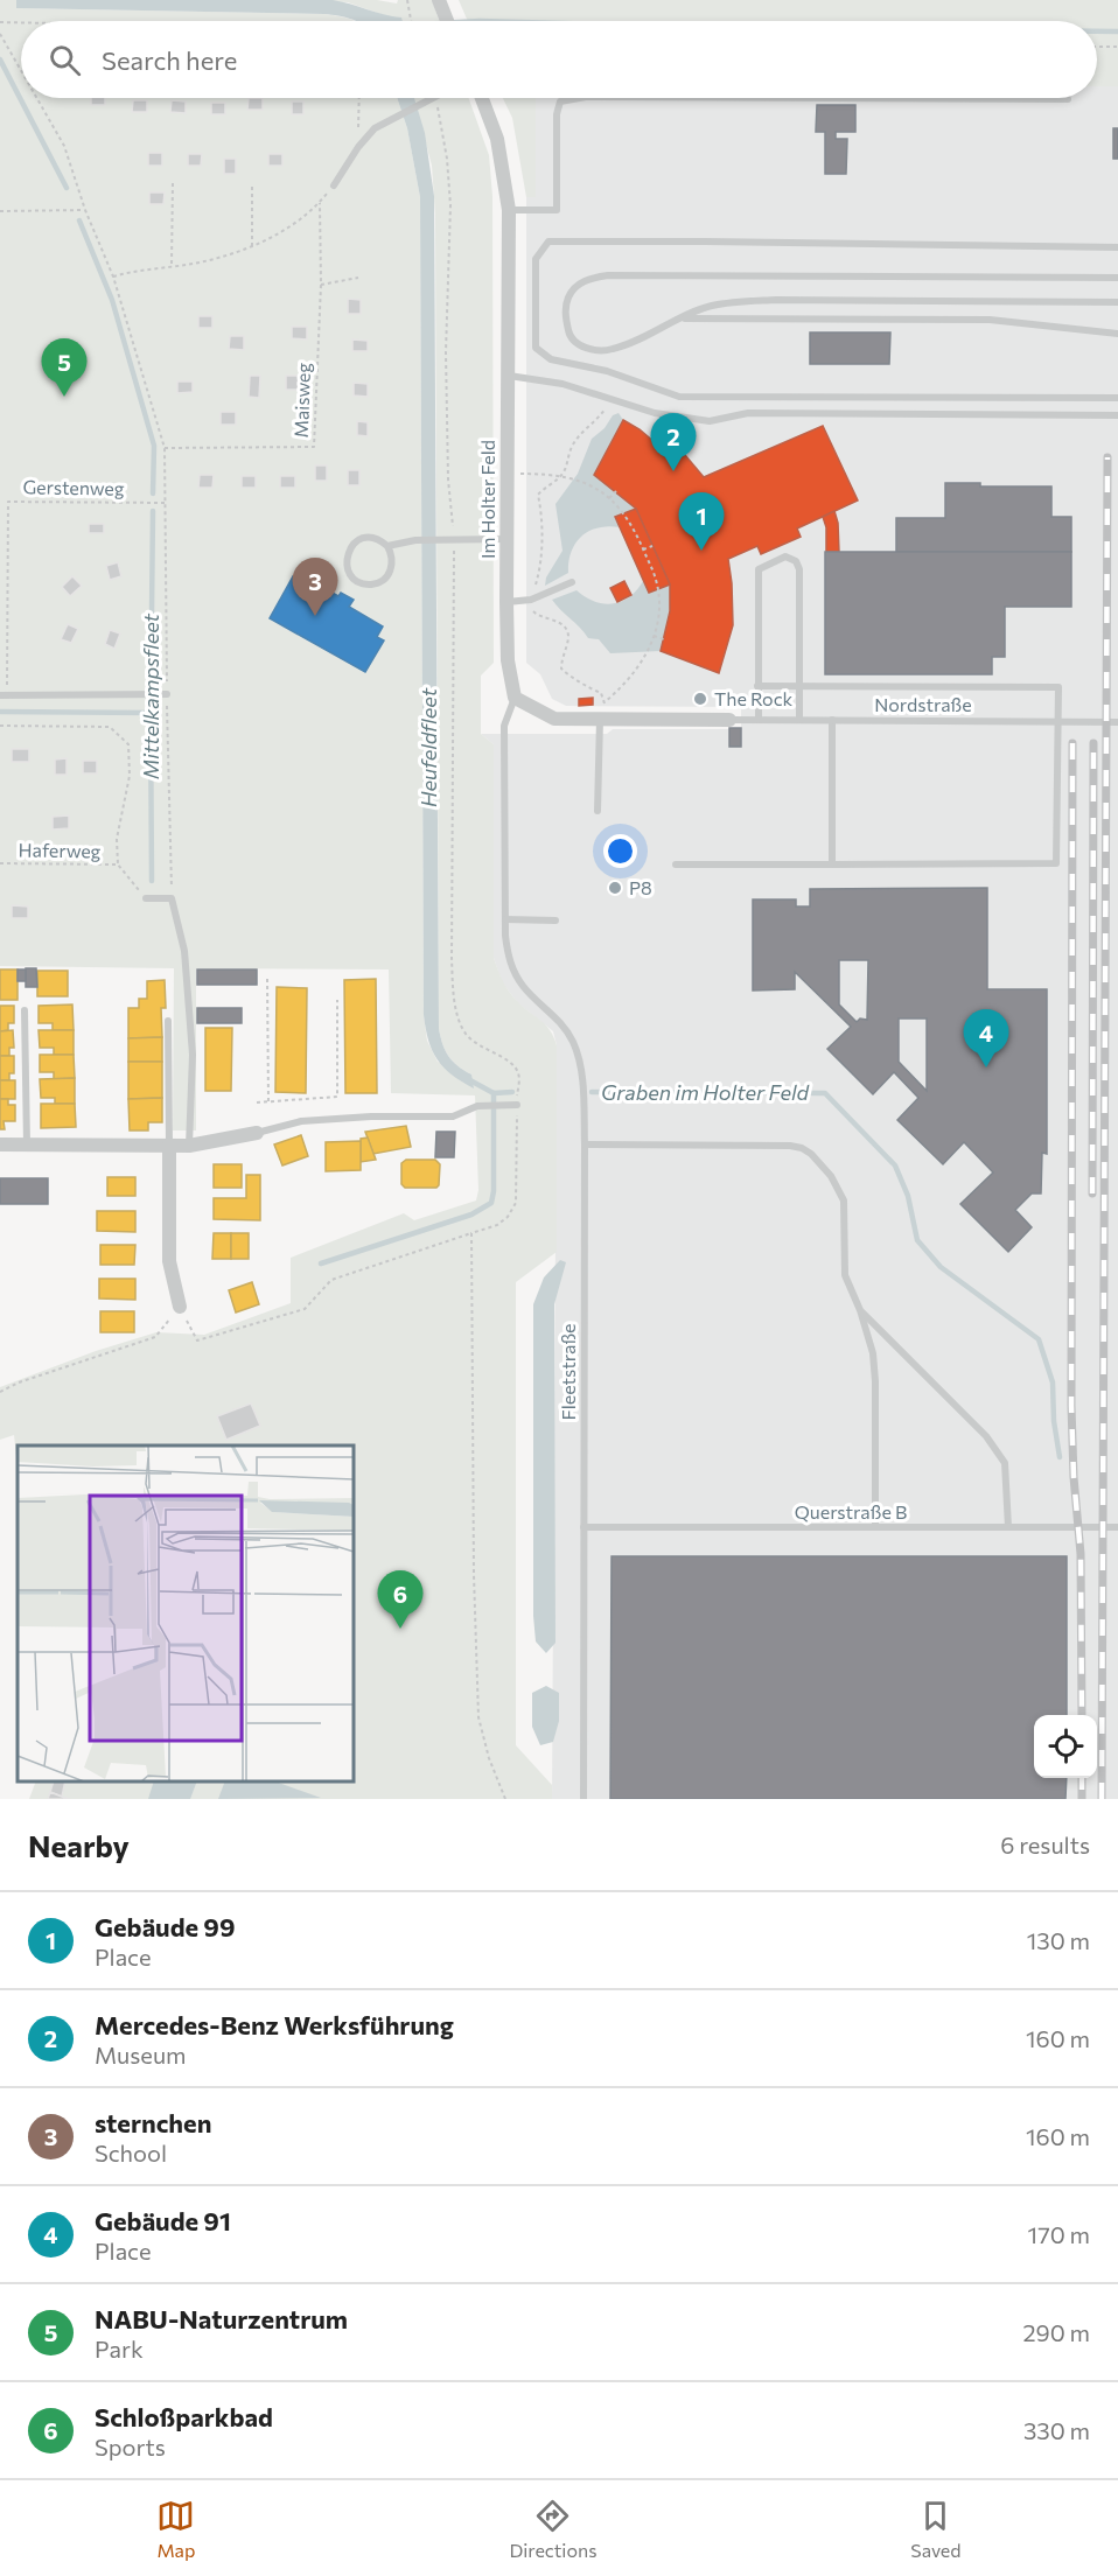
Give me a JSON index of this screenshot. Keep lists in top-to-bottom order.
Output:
{
  "streets": {
    "street": ["Im Holter Feld"],
    "lane": ["Nordstraße", "Fleetstraße", "Querstraße B"],
    "path": ["Maisweg", "Gerstenweg", "Haferweg"]
  },
  "crossings": [
    ["Fleetstraße", "Querstraße B"]
  ],
  "water": ["Mittelkampsfleet", "Heufeldfleet", "Graben im Holter Feld"],
  "places": ["The Rock", "P8"],
  "page": {
    "search": "Search here",
    "pins": [
      "5",
      "2",
      "1",
      "3",
      "4",
      "6"
    ],
    "heading": ["Nearby", "6 results"],
    "list": [
      {
        "mark": "1",
        "name": "Gebäude 99",
        "note": "Place",
        "value": "130 m"
      },
      {
        "mark": "2",
        "name": "Mercedes-Benz Werksführung",
        "note": "Museum",
        "value": "160 m"
      },
      {
        "mark": "3",
        "name": "sternchen",
        "note": "School",
        "value": "160 m"
      },
      {
        "mark": "4",
        "name": "Gebäude 91",
        "note": "Place",
        "value": "170 m"
      },
      {
        "mark": "5",
        "name": "NABU-Naturzentrum",
        "note": "Park",
        "value": "290 m"
      },
      {
        "mark": "6",
        "name": "Schloßparkbad",
        "note": "Sports",
        "value": "330 m"
      }
    ],
    "nav": ["Map", "Directions", "Saved"]
  }
}
